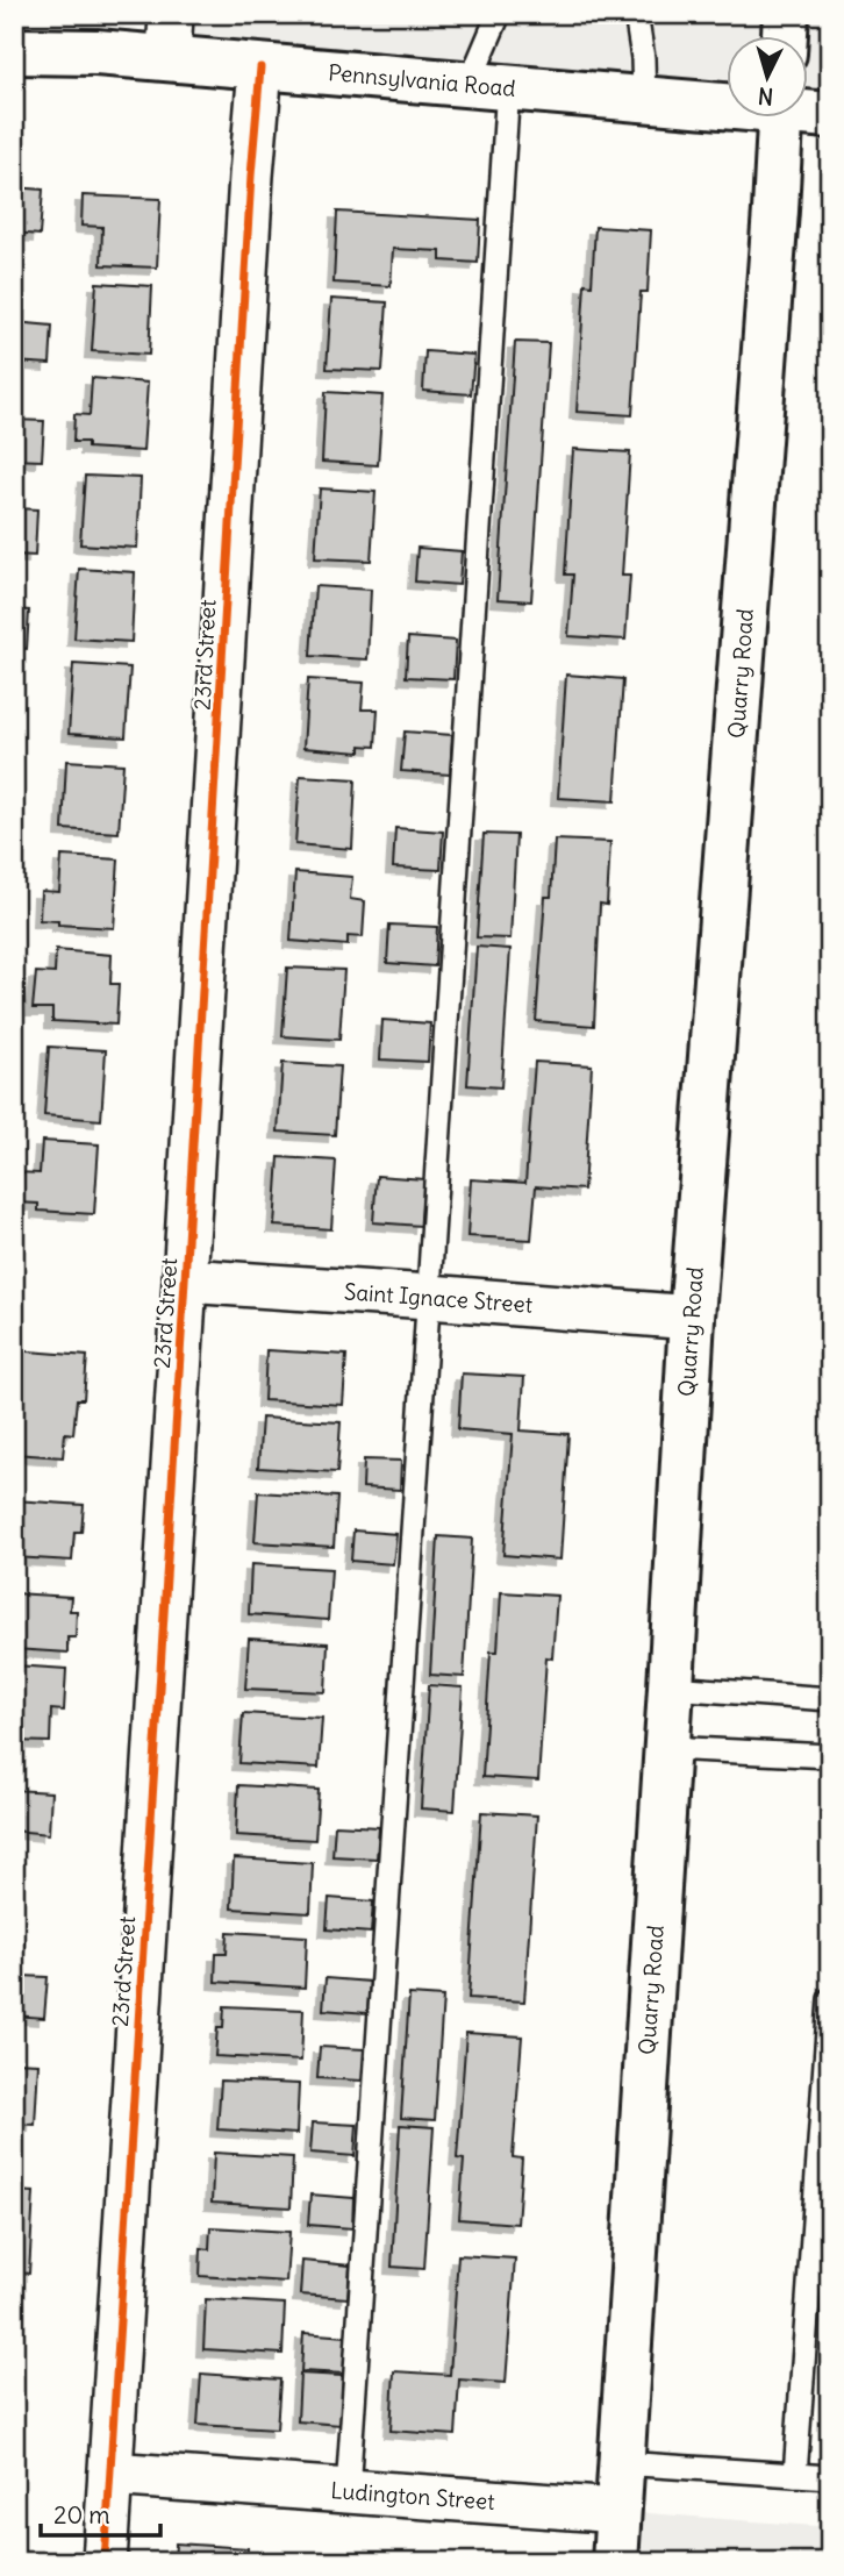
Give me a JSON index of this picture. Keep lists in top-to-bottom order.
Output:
{
  "streets": {
    "street": [
      "Pennsylvania Road",
      "23rd Street",
      "Quarry Road",
      "Saint Ignace Street",
      "Ludington Street"
    ]
  },
  "crossings": [
    ["Pennsylvania Road", "23rd Street"],
    ["23rd Street", "Saint Ignace Street"],
    ["23rd Street", "Ludington Street"],
    ["Quarry Road", "Saint Ignace Street"],
    ["Quarry Road", "Ludington Street"]
  ],
  "scale_bar": "20 m",
  "north": "bottom"
}
